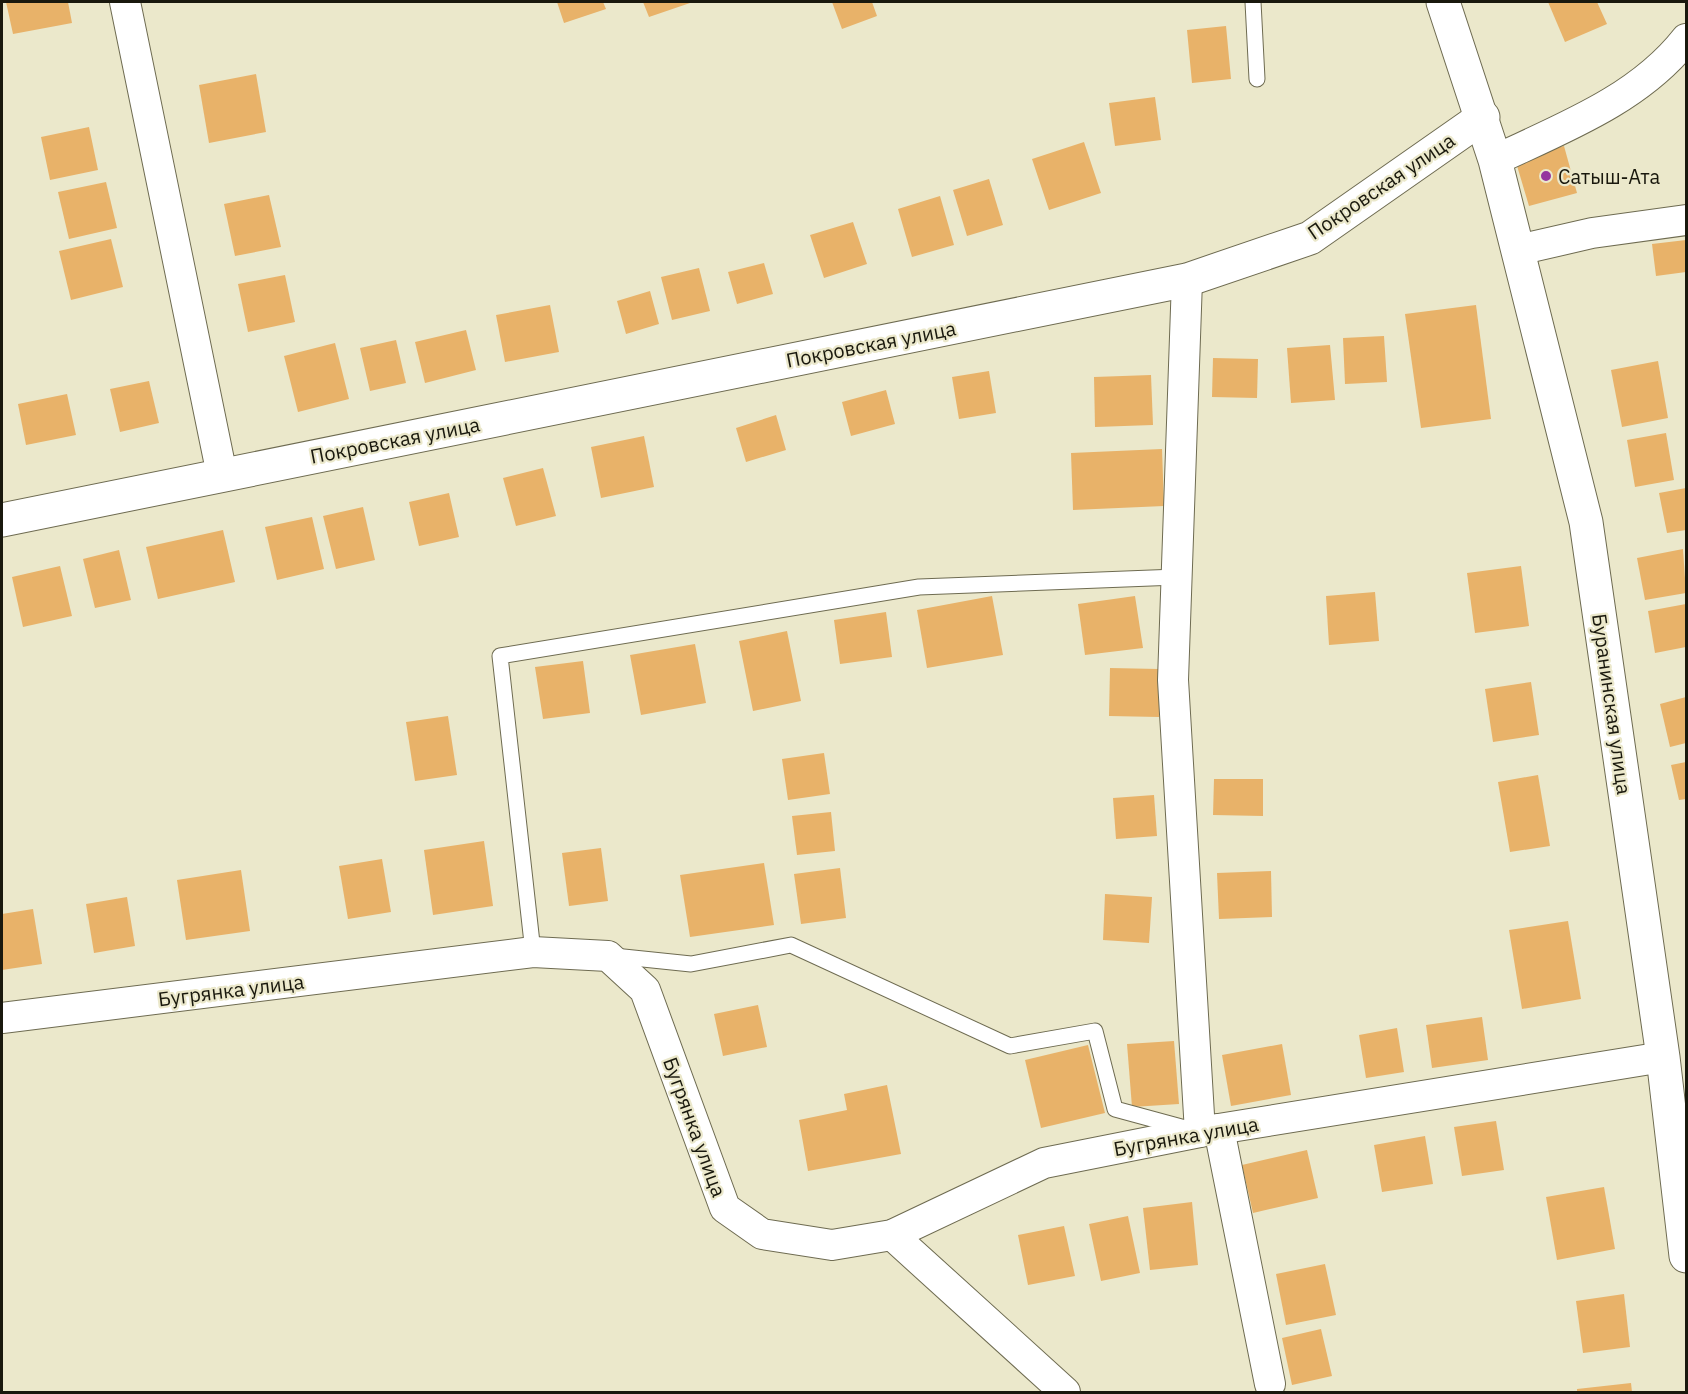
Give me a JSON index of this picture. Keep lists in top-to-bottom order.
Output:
{
  "streets": {
    "street": ["Покровская улица", "Буранинская улица", "Бугрянка улица"]
  },
  "crossings": [
    ["Покровская улица", "Буранинская улица"],
    ["Буранинская улица", "Бугрянка улица"]
  ],
  "places": ["Сатыш-Ата"]
}
